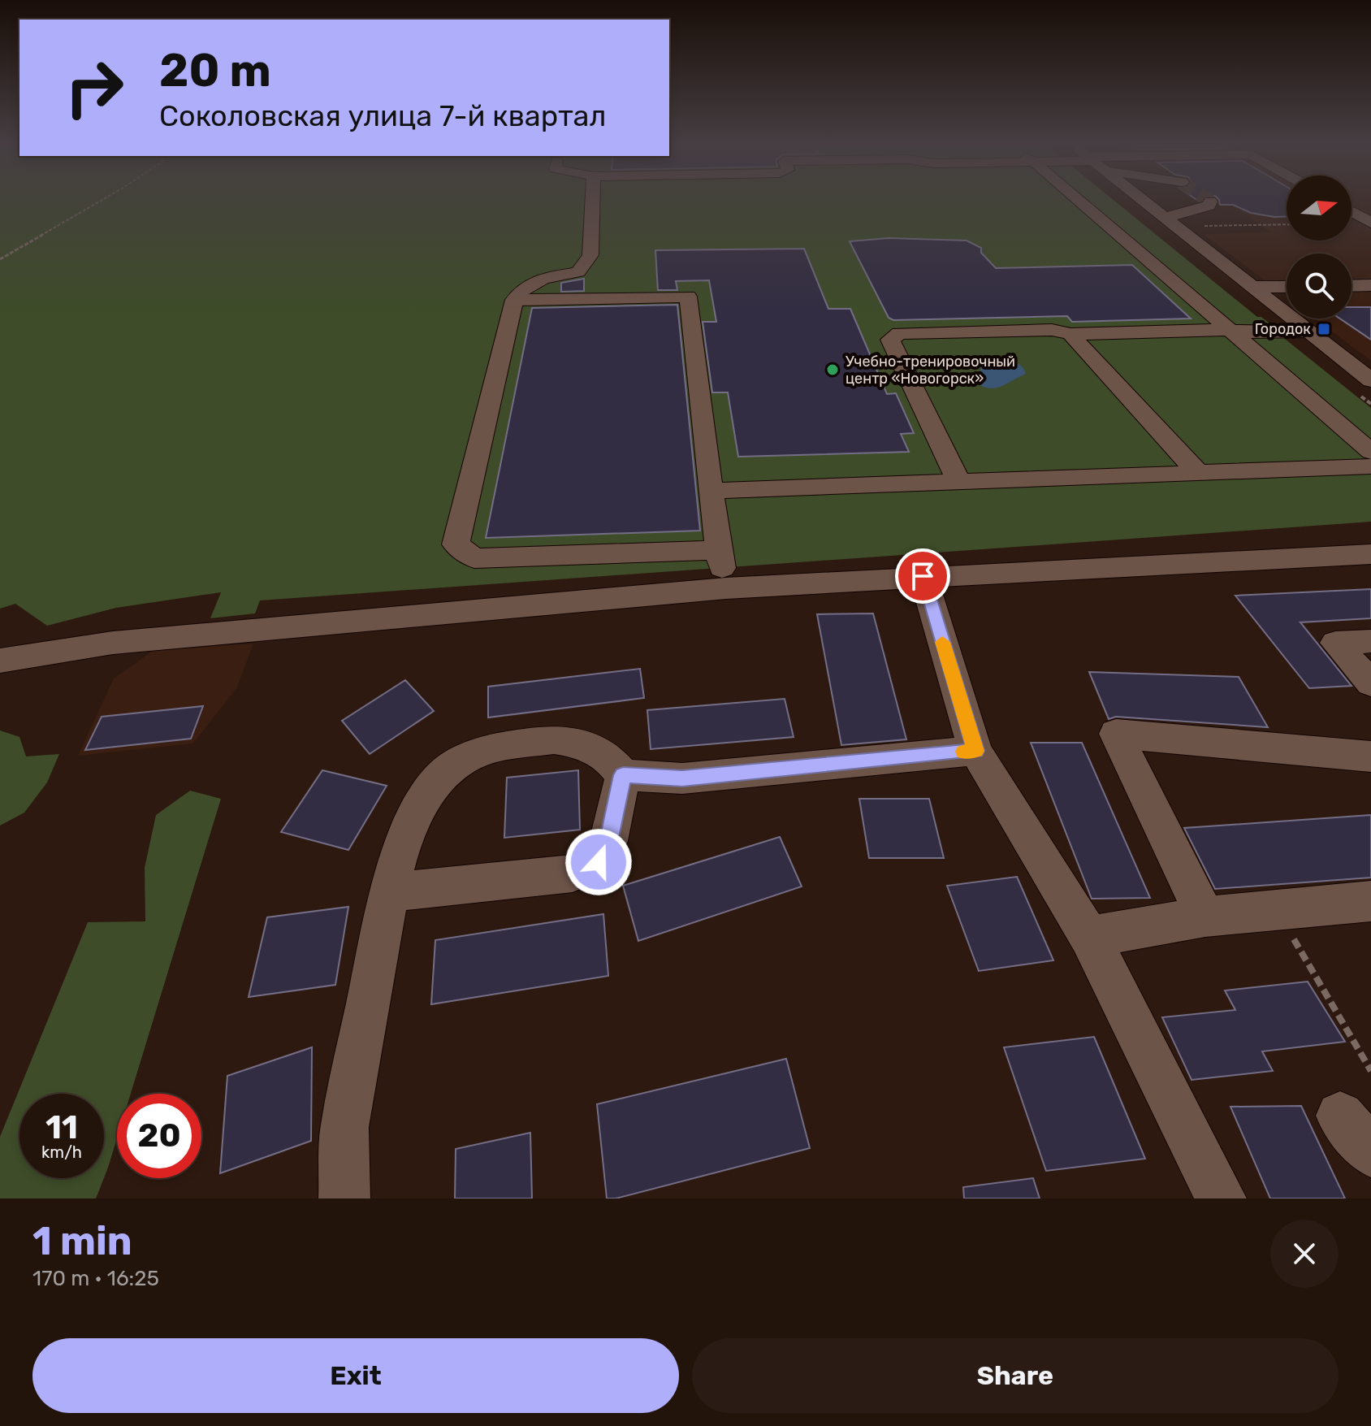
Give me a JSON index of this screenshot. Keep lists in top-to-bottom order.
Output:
{
  "places": {
    "transit": ["Городок"],
    "other": ["Учебно-тренировочный центр «Новогорск»"]
  },
  "north": "right",
  "page": {
    "turn": ["20 m", "Соколовская улица 7-й квартал"],
    "speed": "11 km/h",
    "limit": "20",
    "heading": ["1 min", "170 m · 16:25"],
    "buttons": ["Exit", "Share"]
  }
}
